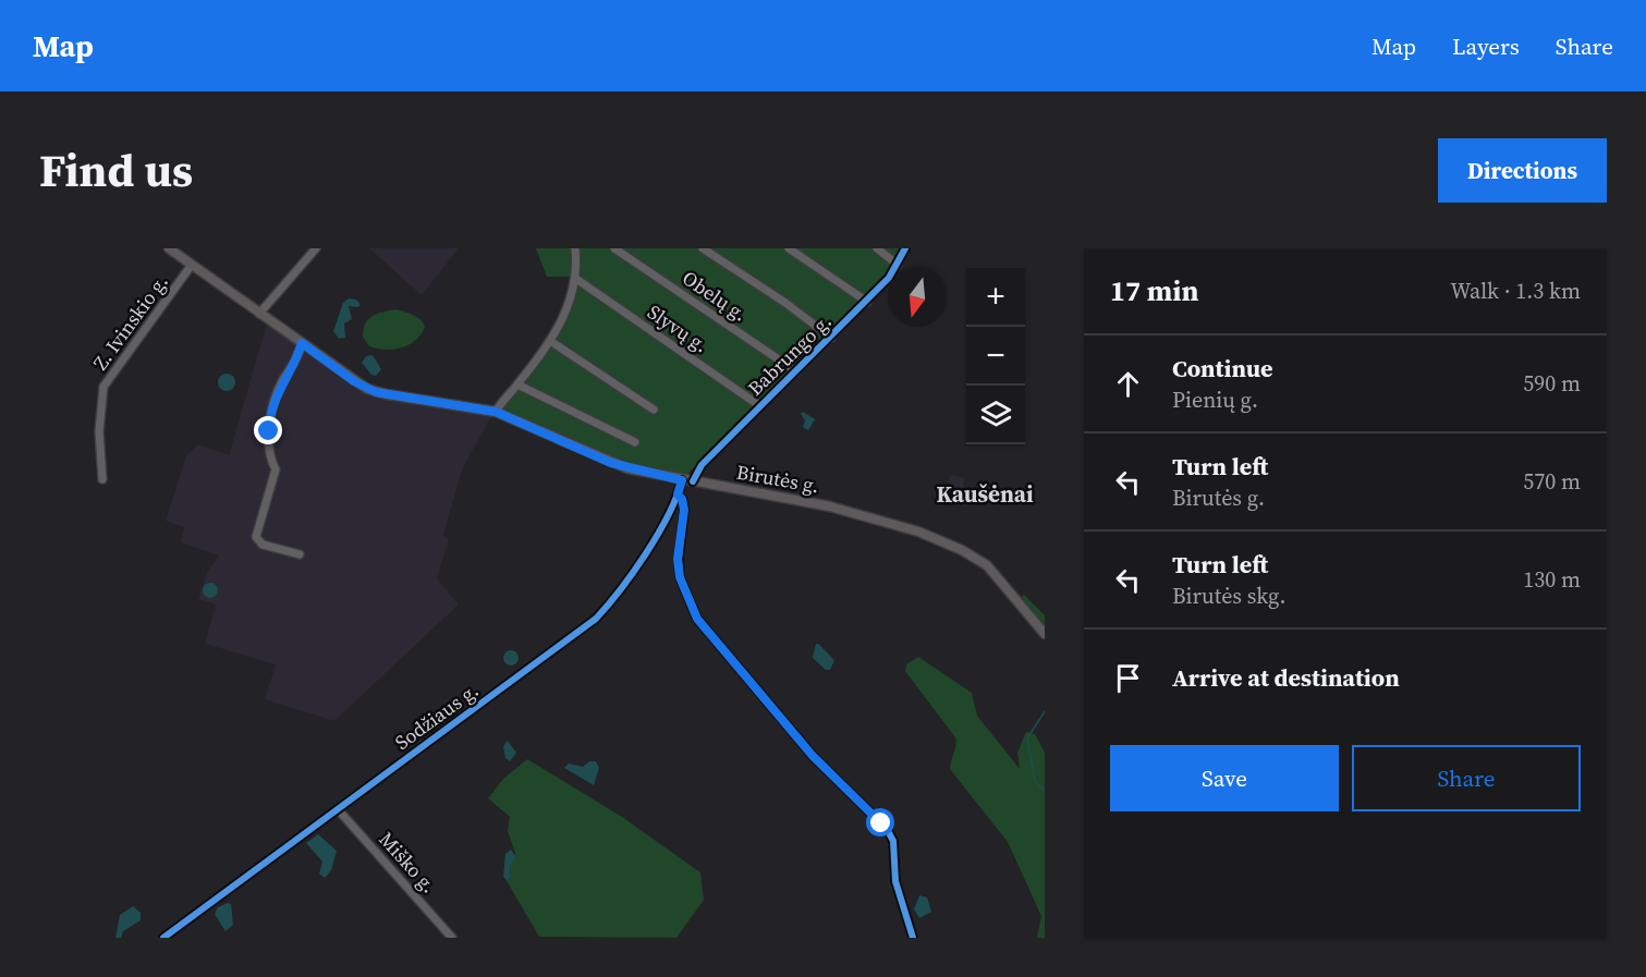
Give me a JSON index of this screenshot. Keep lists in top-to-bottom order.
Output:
{
  "streets": {
    "main road": ["Birutės g."],
    "street": [
      "Obelų g.",
      "Z. Ivinskio g.",
      "Slyvų g.",
      "Babrungo g.",
      "Sodžiaus g.",
      "Miško g."
    ]
  },
  "crossings": [
    ["Obelų g.", "Babrungo g."],
    ["Z. Ivinskio g.", "Birutės g."],
    ["Slyvų g.", "Babrungo g."],
    ["Babrungo g.", "Birutės g."],
    ["Birutės g.", "Sodžiaus g."],
    ["Sodžiaus g.", "Miško g."]
  ],
  "districts": ["Kaušėnai"],
  "north": "bottom",
  "page": {
    "header": "Map",
    "nav": ["Map", "Layers", "Share"],
    "title": "Find us",
    "buttons": [
      "Directions",
      ["Save", "Share"]
    ],
    "heading": ["17 min", "Walk · 1.3 km"],
    "map_buttons": ["+", "−"],
    "list": [
      ["Continue", "Pienių g.", "590 m"],
      ["Turn left", "Birutės g.", "570 m"],
      ["Turn left", "Birutės skg.", "130 m"],
      "Arrive at destination"
    ]
  }
}
